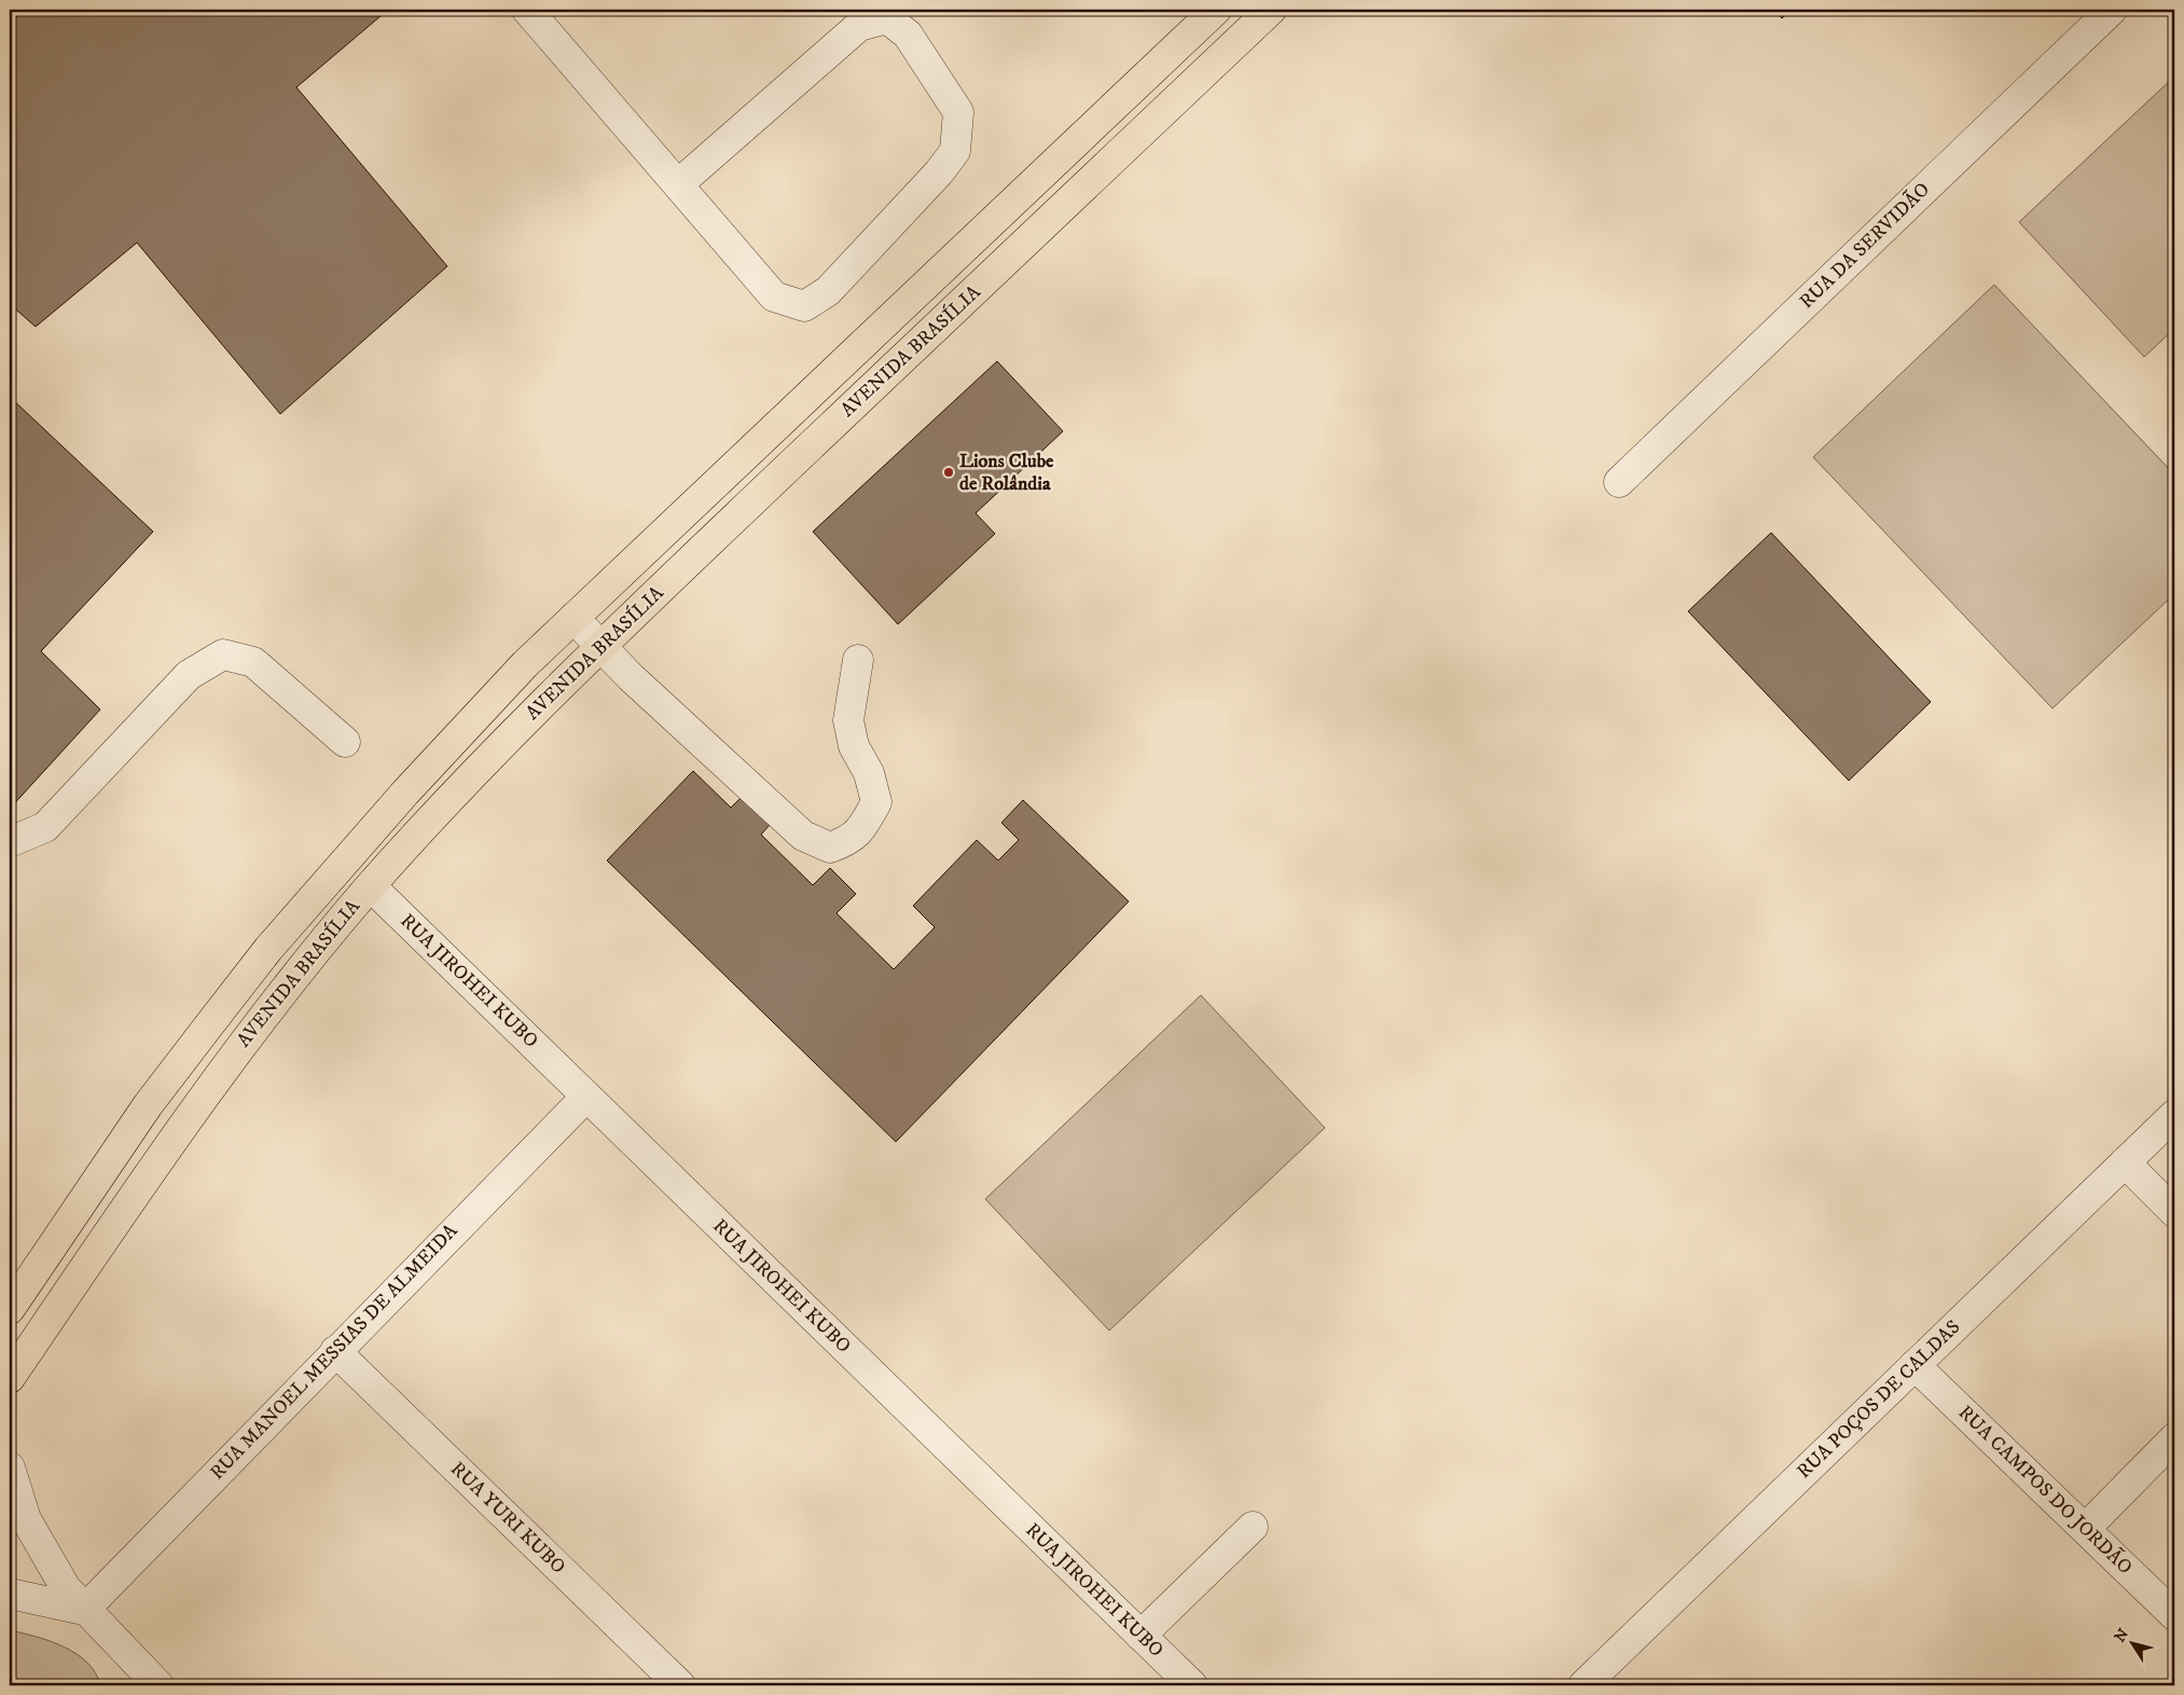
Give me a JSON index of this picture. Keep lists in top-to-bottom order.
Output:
{
  "streets": {
    "main road": ["AVENIDA BRASÍLIA"],
    "street": [
      "RUA DA SERVIDÃO",
      "RUA JIROHEI KUBO",
      "RUA MANOEL MESSIAS DE ALMEIDA",
      "RUA POÇOS DE CALDAS",
      "RUA CAMPOS DO JORDÃO",
      "RUA YURI KUBO"
    ]
  },
  "crossings": [
    ["AVENIDA BRASÍLIA", "RUA JIROHEI KUBO"],
    ["RUA JIROHEI KUBO", "RUA MANOEL MESSIAS DE ALMEIDA"],
    ["RUA MANOEL MESSIAS DE ALMEIDA", "RUA YURI KUBO"],
    ["RUA POÇOS DE CALDAS", "RUA CAMPOS DO JORDÃO"]
  ],
  "places": ["Lions Clube de Rolândia"],
  "north": "top left"
}
